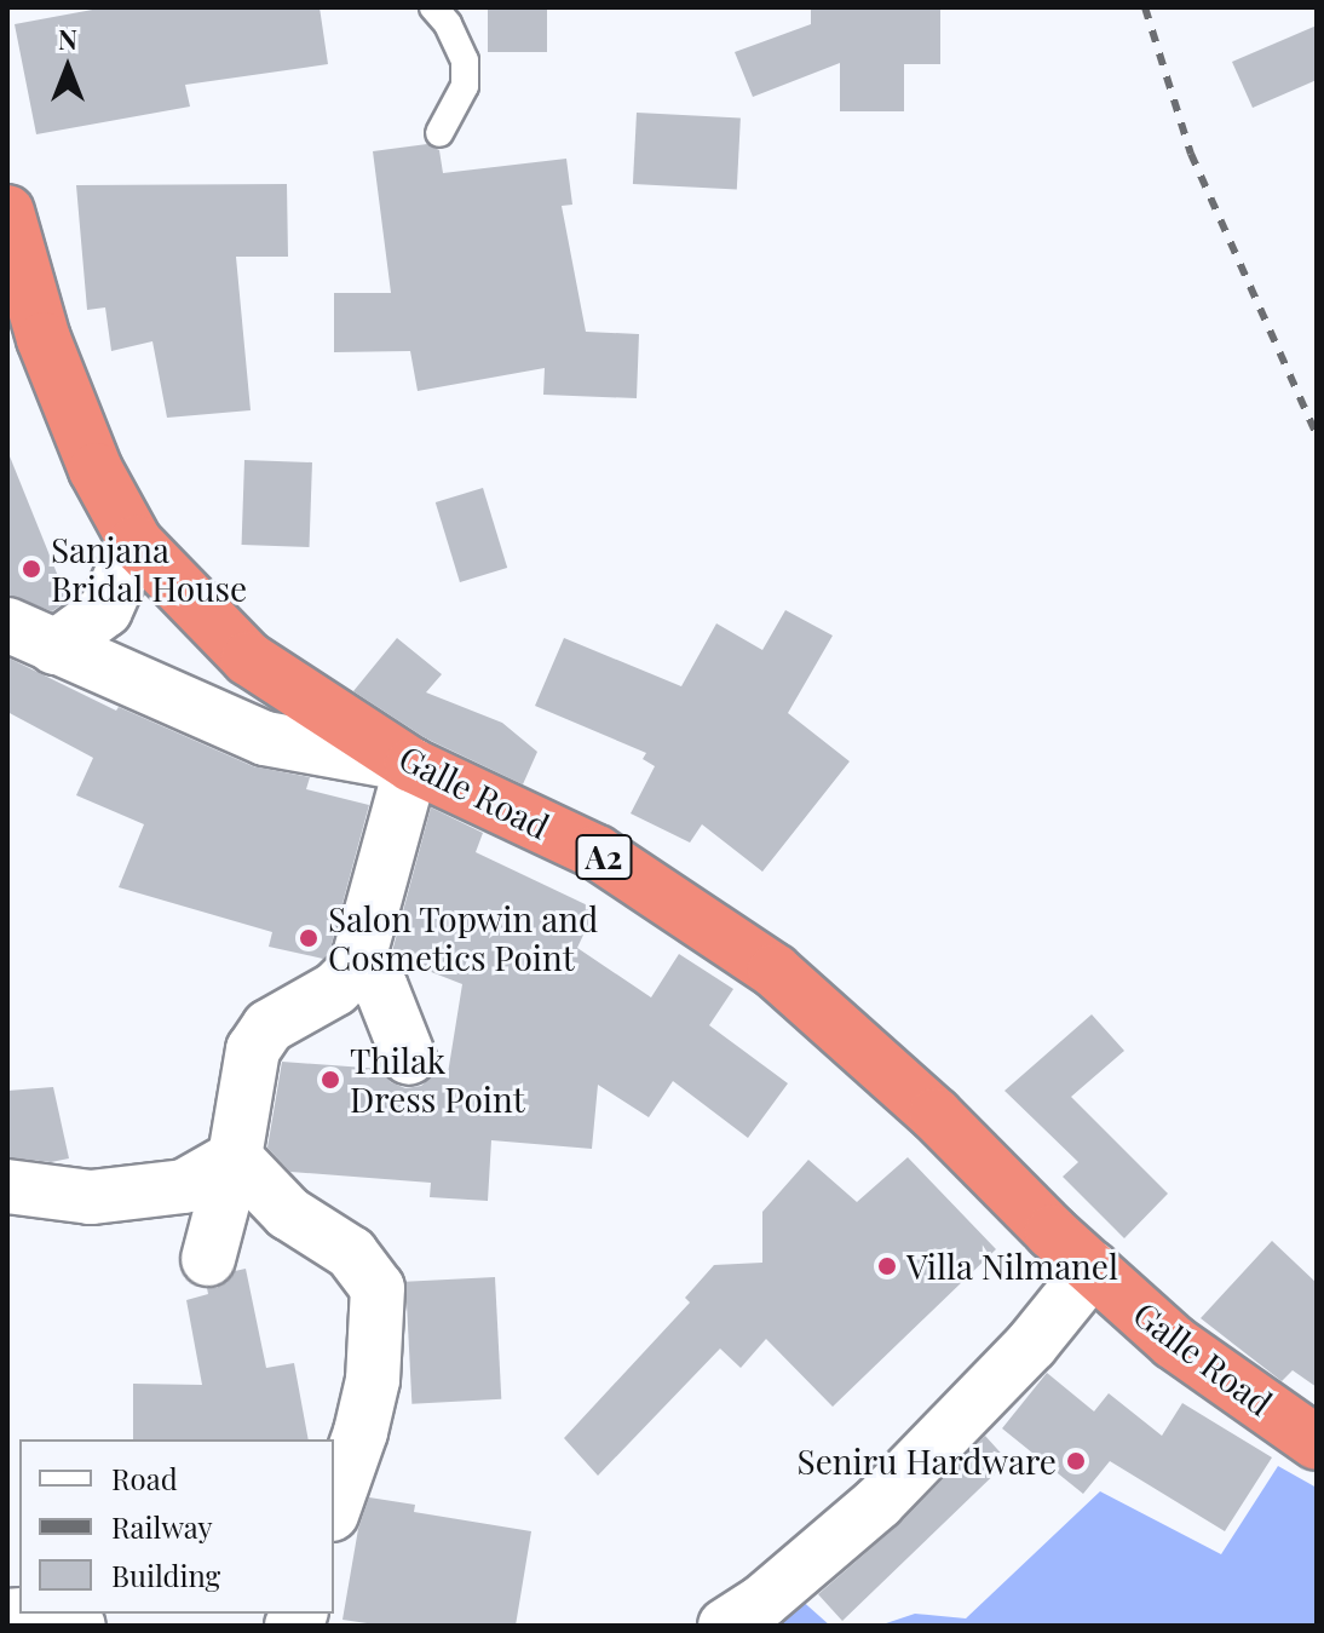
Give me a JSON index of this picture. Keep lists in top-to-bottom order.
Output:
{
  "streets": {
    "highway": ["Galle Road", "A2"]
  },
  "places": [
    "Sanjana Bridal House",
    "Salon Topwin and Cosmetics Point",
    "Thilak Dress Point",
    "Villa Nilmanel",
    "Seniru Hardware"
  ],
  "legend": ["Road", "Railway", "Building"],
  "north": "top"
}
